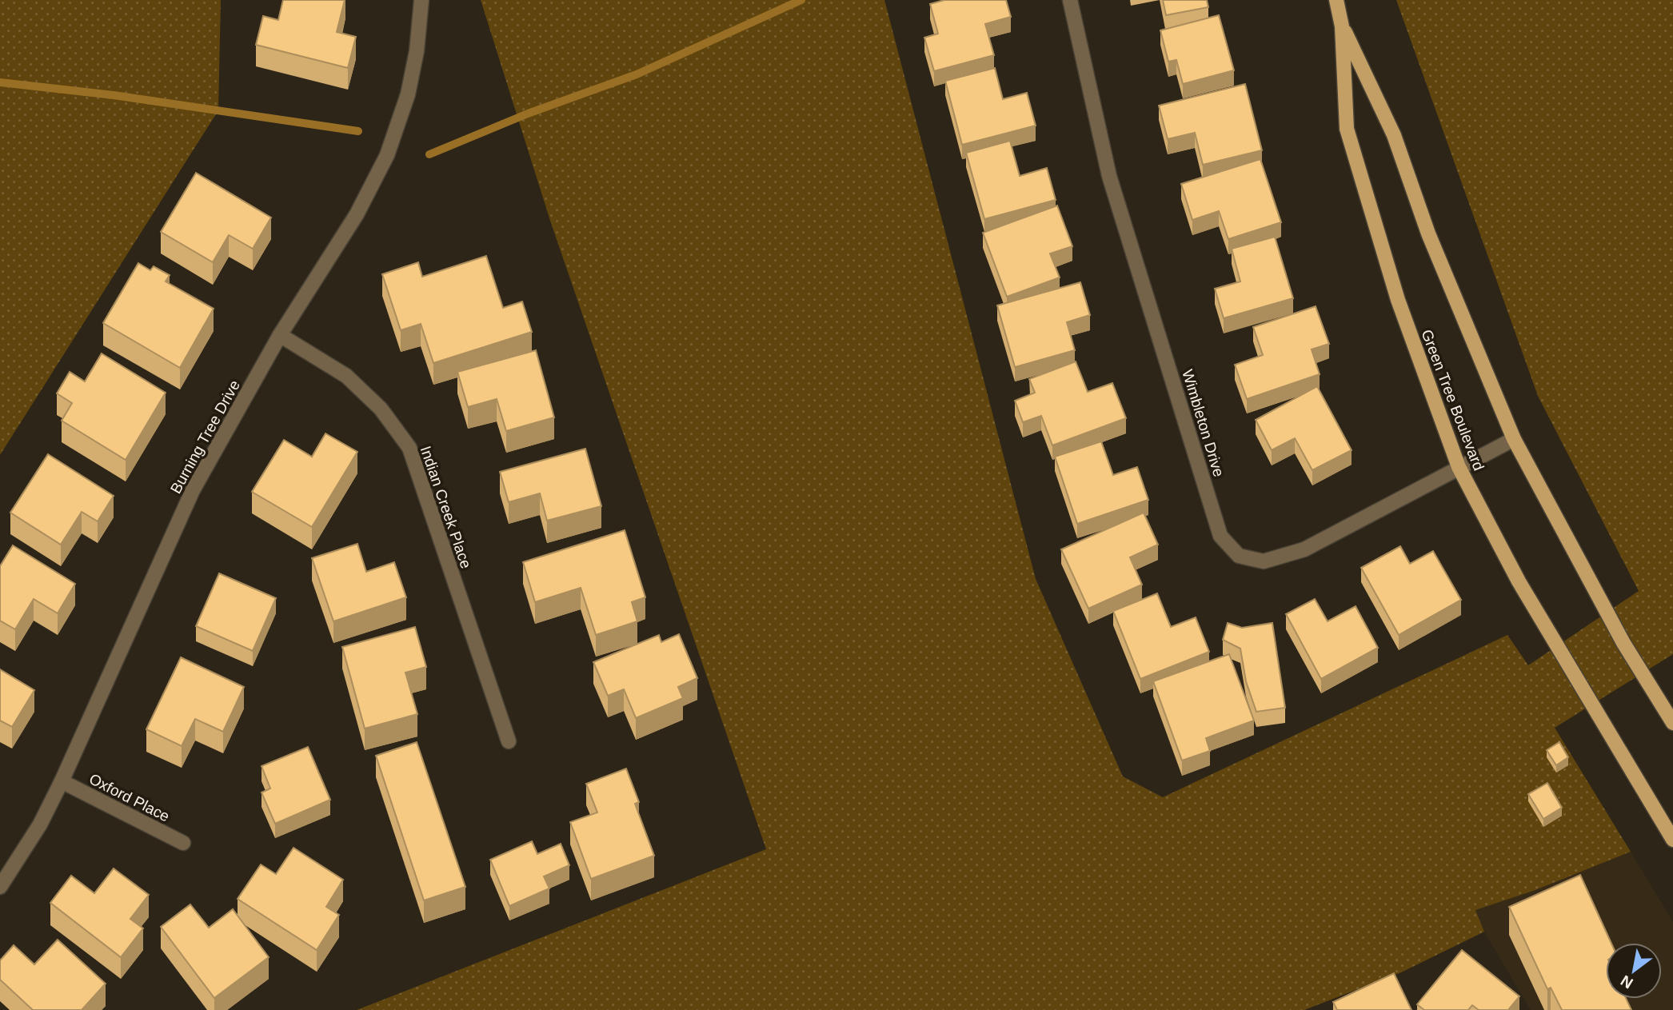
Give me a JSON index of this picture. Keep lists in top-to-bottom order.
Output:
{
  "streets": {
    "main road": ["Green Tree Boulevard"],
    "street": [
      "Wimbleton Drive",
      "Burning Tree Drive",
      "Indian Creek Place",
      "Oxford Place"
    ]
  },
  "crossings": [
    ["Green Tree Boulevard", "Wimbleton Drive"],
    ["Burning Tree Drive", "Indian Creek Place"],
    ["Burning Tree Drive", "Oxford Place"]
  ],
  "north": "bottom left"
}
